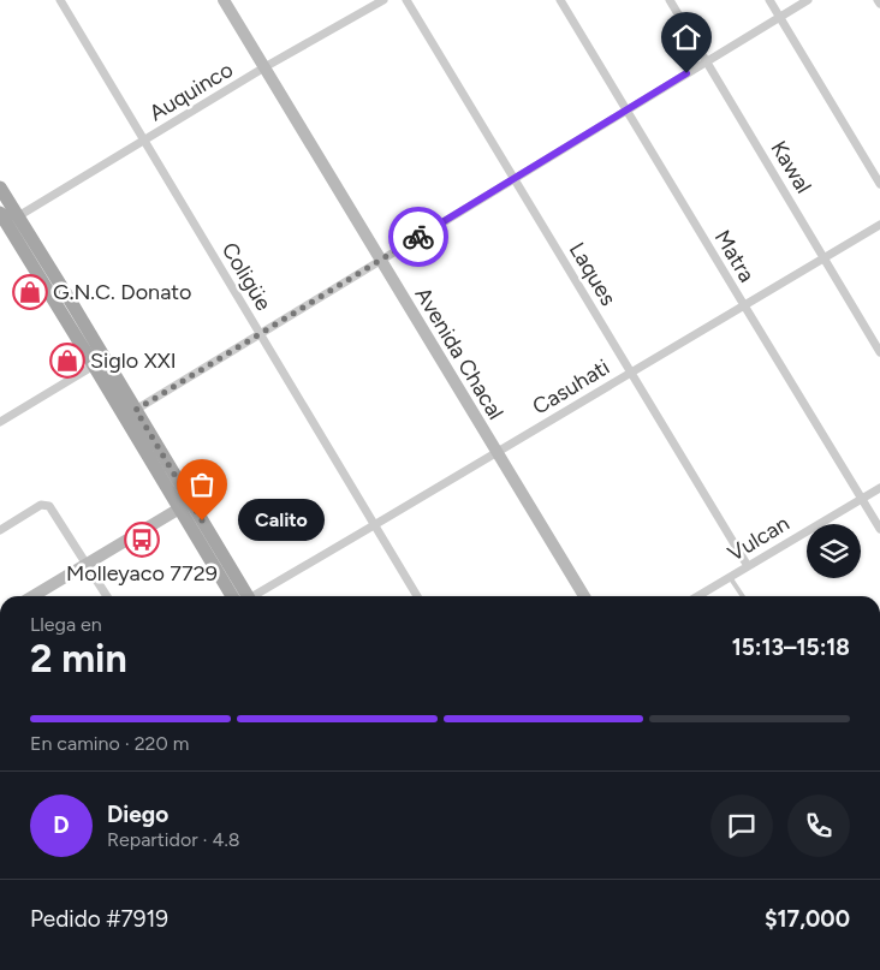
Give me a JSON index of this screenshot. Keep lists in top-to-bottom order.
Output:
{
  "streets": {
    "main road": ["Avenida Chacal"],
    "street": [
      "Auquinco",
      "Kawal",
      "Matra",
      "Laques",
      "Coligüe",
      "Casuhati",
      "Vulcan"
    ]
  },
  "crossings": [
    ["Auquinco", "Coligüe"],
    ["Auquinco", "Avenida Chacal"],
    ["Kawal", "Casuhati"],
    ["Matra", "Casuhati"],
    ["Matra", "Vulcan"],
    ["Laques", "Casuhati"],
    ["Laques", "Vulcan"],
    ["Coligüe", "Casuhati"],
    ["Avenida Chacal", "Casuhati"]
  ],
  "places": {
    "shop": ["G.N.C. Donato", "Siglo XXI"],
    "other": ["Calito"],
    "bus stop": ["Molleyaco 7729"]
  },
  "page": {
    "bubble": "Calito",
    "heading": ["2 min", "Llega en", "15:13–15:18"],
    "panel": [
      "Diego",
      "Repartidor · 4.8",
      "Pedido #7919",
      "$17,000"
    ],
    "bar": "En camino · 220 m",
    "round": "D"
  }
}
